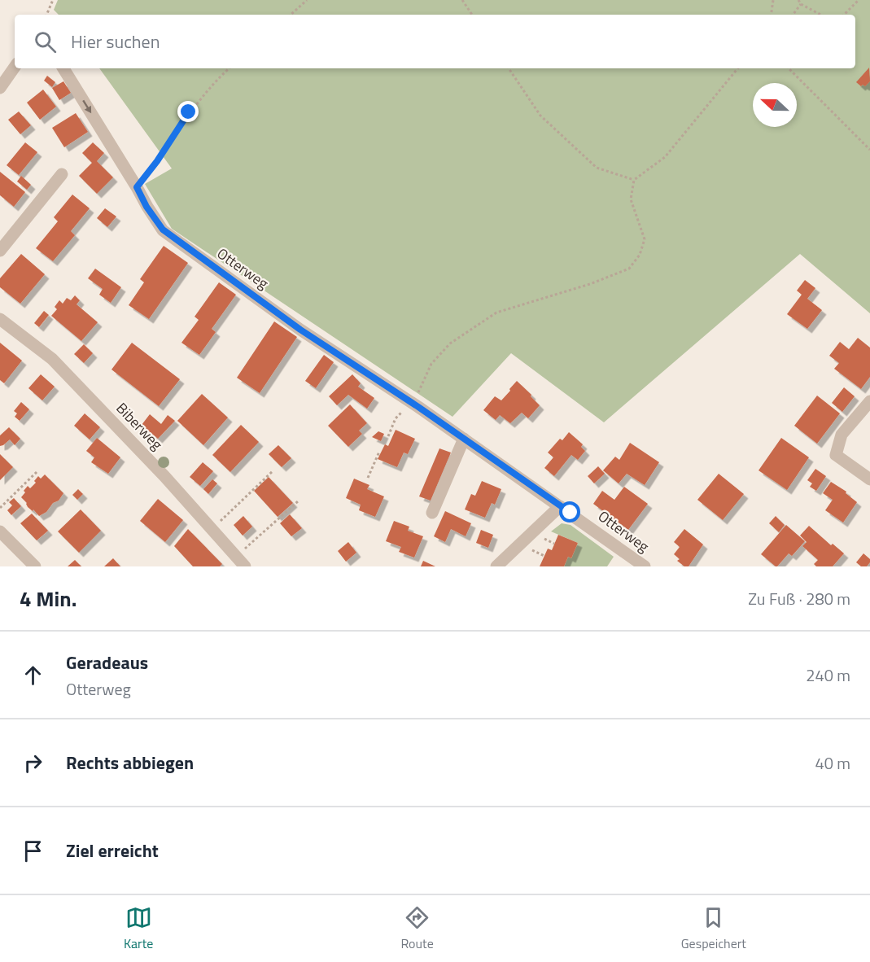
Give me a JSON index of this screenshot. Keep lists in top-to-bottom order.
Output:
{
  "streets": {
    "street": ["Otterweg", "Biberweg"]
  },
  "north": "left",
  "page": {
    "search": "Hier suchen",
    "heading": ["4 Min.", "Zu Fuß · 280 m"],
    "list": [
      ["Geradeaus", "Otterweg", "240 m"],
      ["Rechts abbiegen", "40 m"],
      "Ziel erreicht"
    ],
    "nav": ["Karte", "Route", "Gespeichert"]
  }
}
